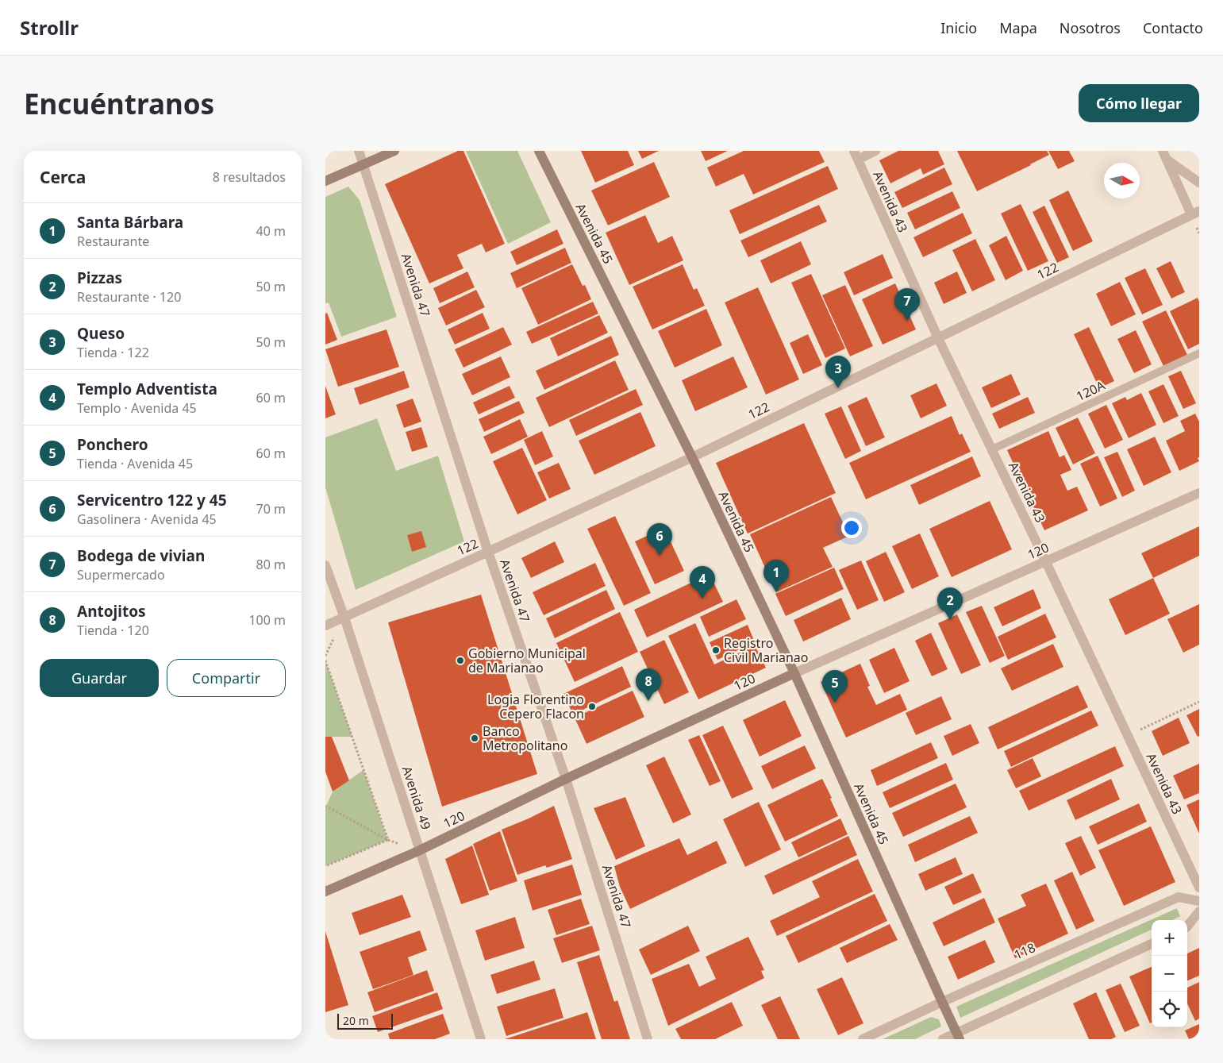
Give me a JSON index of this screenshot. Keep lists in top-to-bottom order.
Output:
{
  "streets": {
    "street": [
      "Avenida 43",
      "Avenida 45",
      "122",
      "Avenida 47",
      "120",
      "Avenida 49",
      "118"
    ],
    "lane": ["120A"]
  },
  "crossings": [
    ["Avenida 43", "122"],
    ["Avenida 43", "120A"],
    ["Avenida 43", "120"],
    ["Avenida 45", "122"],
    ["Avenida 45", "120"],
    ["Avenida 45", "118"],
    ["122", "Avenida 47"],
    ["122", "Avenida 49"],
    ["Avenida 47", "120"],
    ["120", "Avenida 49"]
  ],
  "places": [
    "Registro Civil Marianao",
    "Gobierno Municipal de Marianao",
    "Logia Florentino Cepero Flacon",
    "Banco Metropolitano"
  ],
  "scale_bar": "20 m",
  "north": "right",
  "page": {
    "header": "Strollr",
    "nav": [
      "Inicio",
      "Mapa",
      "Nosotros",
      "Contacto"
    ],
    "buttons": [
      "Cómo llegar",
      ["Guardar", "Compartir"]
    ],
    "title": "Encuéntranos",
    "heading": ["Cerca", "8 resultados"],
    "list": [
      {
        "mark": "1",
        "name": "Santa Bárbara",
        "note": "Restaurante",
        "value": "40 m"
      },
      {
        "mark": "2",
        "name": "Pizzas",
        "note": "Restaurante · 120",
        "value": "50 m"
      },
      {
        "mark": "3",
        "name": "Queso",
        "note": "Tienda · 122",
        "value": "50 m"
      },
      {
        "mark": "4",
        "name": "Templo Adventista",
        "note": "Templo · Avenida 45",
        "value": "60 m"
      },
      {
        "mark": "5",
        "name": "Ponchero",
        "note": "Tienda · Avenida 45",
        "value": "60 m"
      },
      {
        "mark": "6",
        "name": "Servicentro 122 y 45",
        "note": "Gasolinera · Avenida 45",
        "value": "70 m"
      },
      {
        "mark": "7",
        "name": "Bodega de vivian",
        "note": "Supermercado",
        "value": "80 m"
      },
      {
        "mark": "8",
        "name": "Antojitos",
        "note": "Tienda · 120",
        "value": "100 m"
      }
    ],
    "pins": [
      "7",
      "3",
      "6",
      "1",
      "4",
      "2",
      "8",
      "5"
    ],
    "map_buttons": ["+", "−"],
    "scale": "20 m"
  }
}
